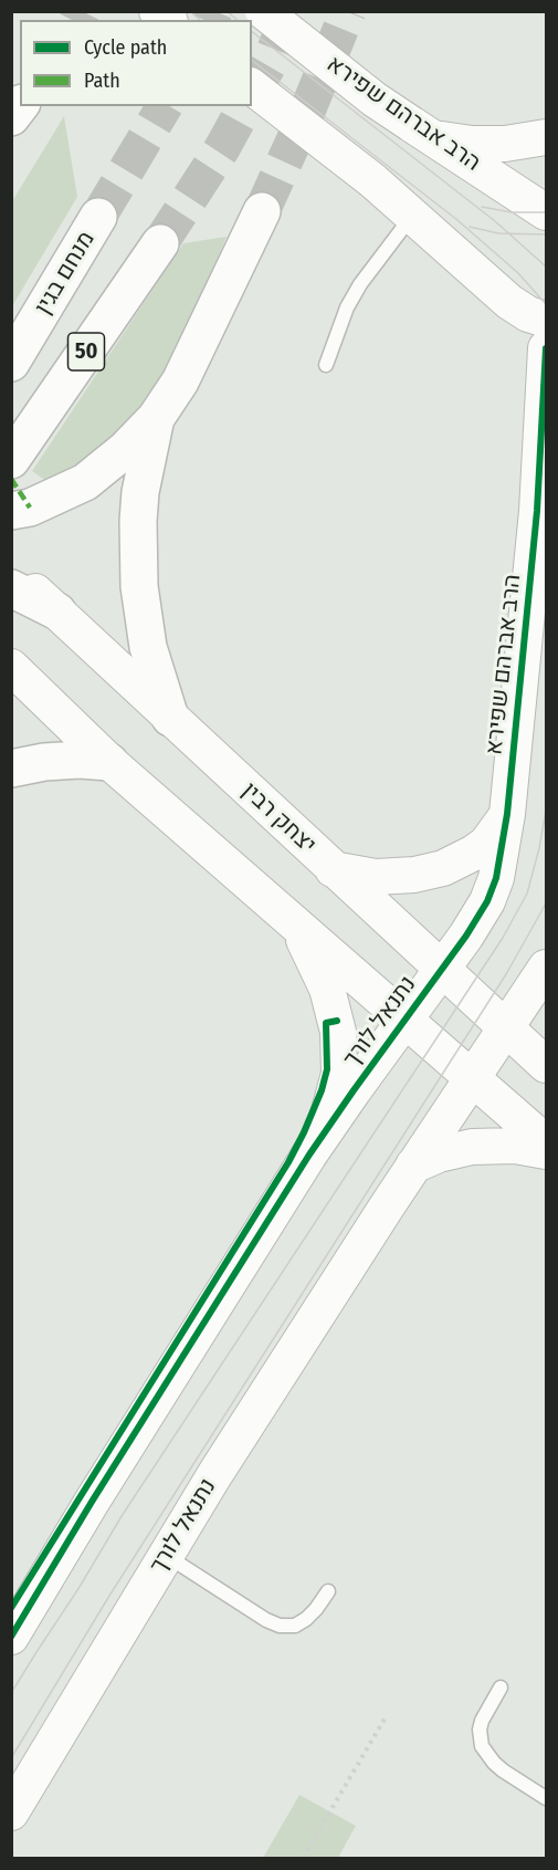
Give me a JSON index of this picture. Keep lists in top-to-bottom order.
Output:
{
  "streets": {
    "highway": ["מנחם בגין", "50"],
    "street": ["הרב אברהם שפירא", "יצחק רבין", "נתנאל לורך"]
  },
  "crossings": [
    ["הרב אברהם שפירא", "יצחק רבין"],
    ["הרב אברהם שפירא", "נתנאל לורך"],
    ["יצחק רבין", "נתנאל לורך"]
  ],
  "legend": ["Cycle path", "Path"]
}
